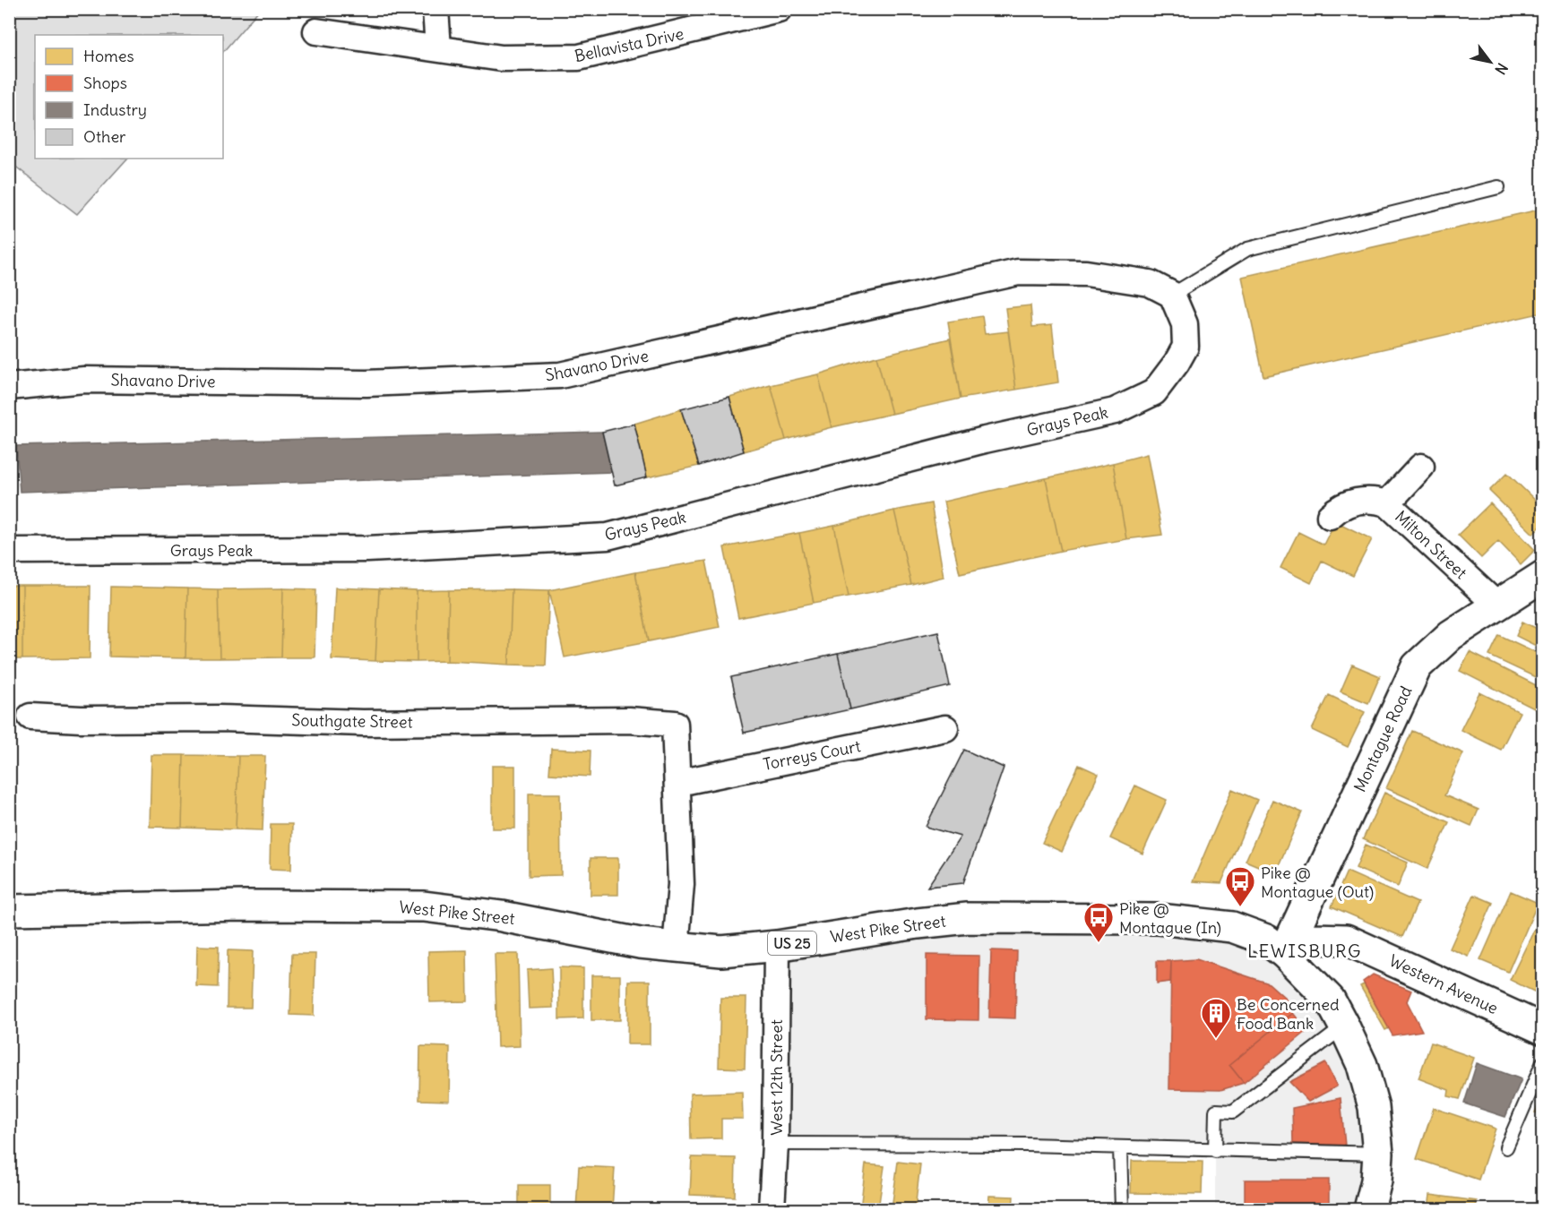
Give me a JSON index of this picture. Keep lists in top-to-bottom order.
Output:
{
  "streets": {
    "main road": [
      "Montague Road",
      "West Pike Street",
      "US 25",
      "Western Avenue"
    ],
    "street": [
      "Bellavista Drive",
      "Shavano Drive",
      "Grays Peak",
      "Milton Street",
      "Southgate Street",
      "Torreys Court",
      "West 12th Street"
    ]
  },
  "crossings": [
    ["Shavano Drive", "Grays Peak"],
    ["Milton Street", "Montague Road"],
    ["Southgate Street", "Torreys Court"],
    ["Montague Road", "West Pike Street"],
    ["Montague Road", "Western Avenue"],
    ["West Pike Street", "Western Avenue"],
    ["West Pike Street", "West 12th Street"]
  ],
  "districts": ["LEWISBURG"],
  "places": {
    "bus stop": ["Pike @ Montague (Out)", "Pike @ Montague (In)"],
    "building": ["Be Concerned Food Bank"]
  },
  "legend": [
    "Homes",
    "Shops",
    "Industry",
    "Other"
  ],
  "north": "bottom right"
}
